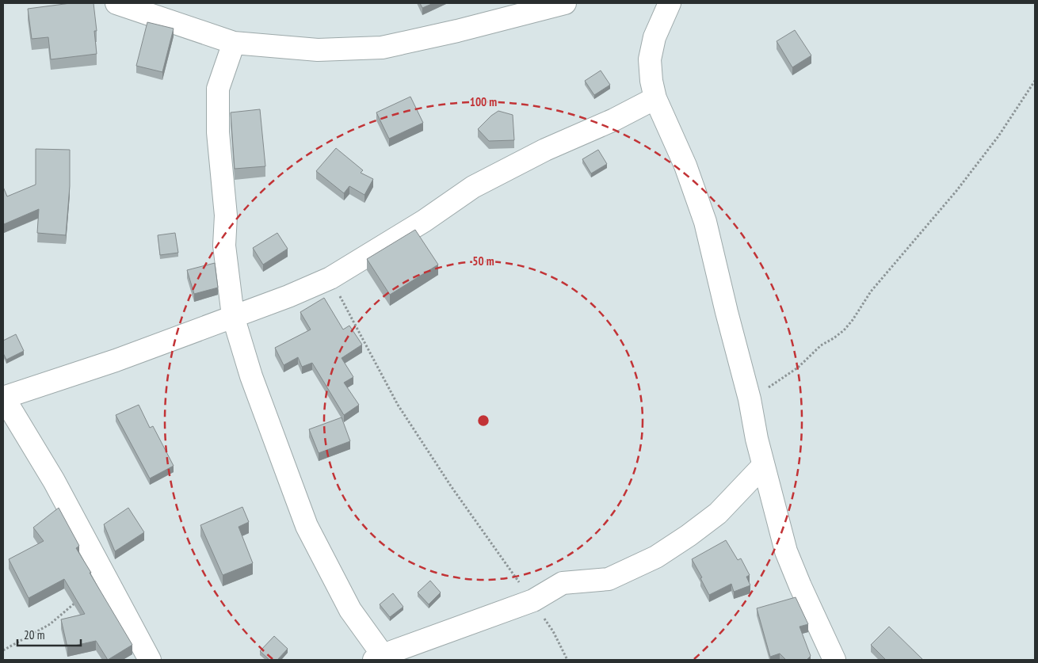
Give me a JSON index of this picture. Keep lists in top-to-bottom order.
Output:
{
  "scale_bar": "20 m",
  "rings": ["100 m", "50 m"]
}
